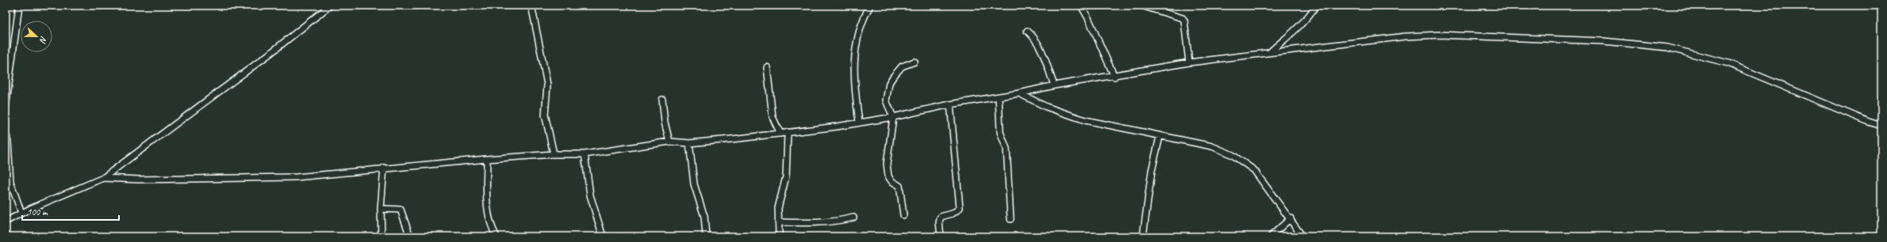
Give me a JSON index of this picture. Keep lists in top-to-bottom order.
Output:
{
  "scale_bar": "100 m",
  "north": "right"
}
